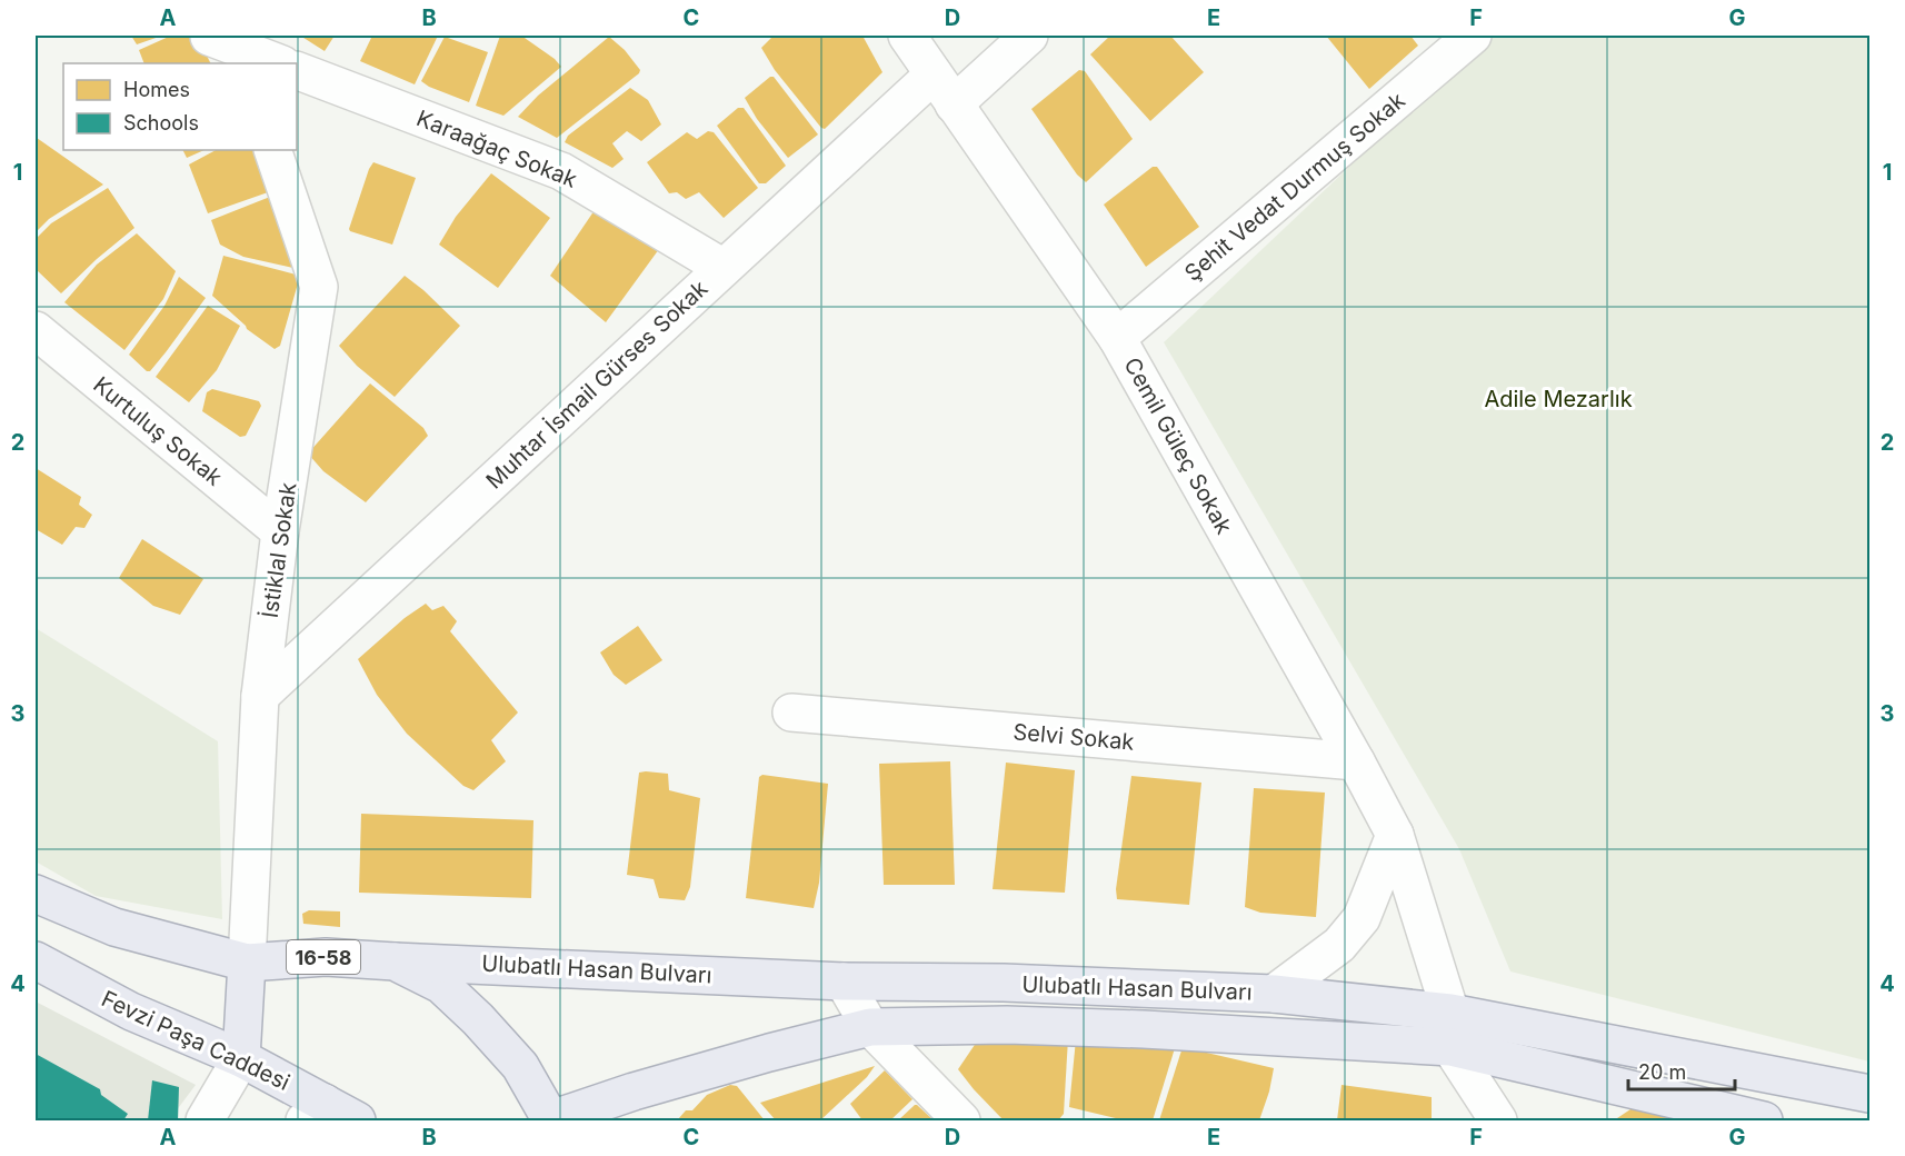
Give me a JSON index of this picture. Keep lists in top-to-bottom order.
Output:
{
  "streets": {
    "main road": ["16-58", "Ulubatlı Hasan Bulvarı", "Fevzi Paşa Caddesi"],
    "street": [
      "Karaağaç Sokak",
      "Şehit Vedat Durmuş Sokak",
      "Muhtar İsmail Gürses Sokak",
      "Kurtuluş Sokak",
      "Cemil Güleç Sokak",
      "İstiklal Sokak",
      "Selvi Sokak"
    ]
  },
  "crossings": [
    ["Karaağaç Sokak", "Muhtar İsmail Gürses Sokak"],
    ["Şehit Vedat Durmuş Sokak", "Cemil Güleç Sokak"],
    ["Muhtar İsmail Gürses Sokak", "Cemil Güleç Sokak"],
    ["Muhtar İsmail Gürses Sokak", "İstiklal Sokak"],
    ["Kurtuluş Sokak", "İstiklal Sokak"],
    ["Cemil Güleç Sokak", "Selvi Sokak"],
    ["Cemil Güleç Sokak", "Ulubatlı Hasan Bulvarı"],
    ["İstiklal Sokak", "16-58"],
    ["16-58", "Ulubatlı Hasan Bulvarı"]
  ],
  "parks": ["Adile Mezarlık"],
  "legend": ["Homes", "Schools"],
  "scale_bar": "20 m",
  "grid": {
    "columns": [
      "A",
      "B",
      "C",
      "D",
      "E",
      "F",
      "G"
    ],
    "rows": [
      "1",
      "2",
      "3",
      "4"
    ]
  }
}
